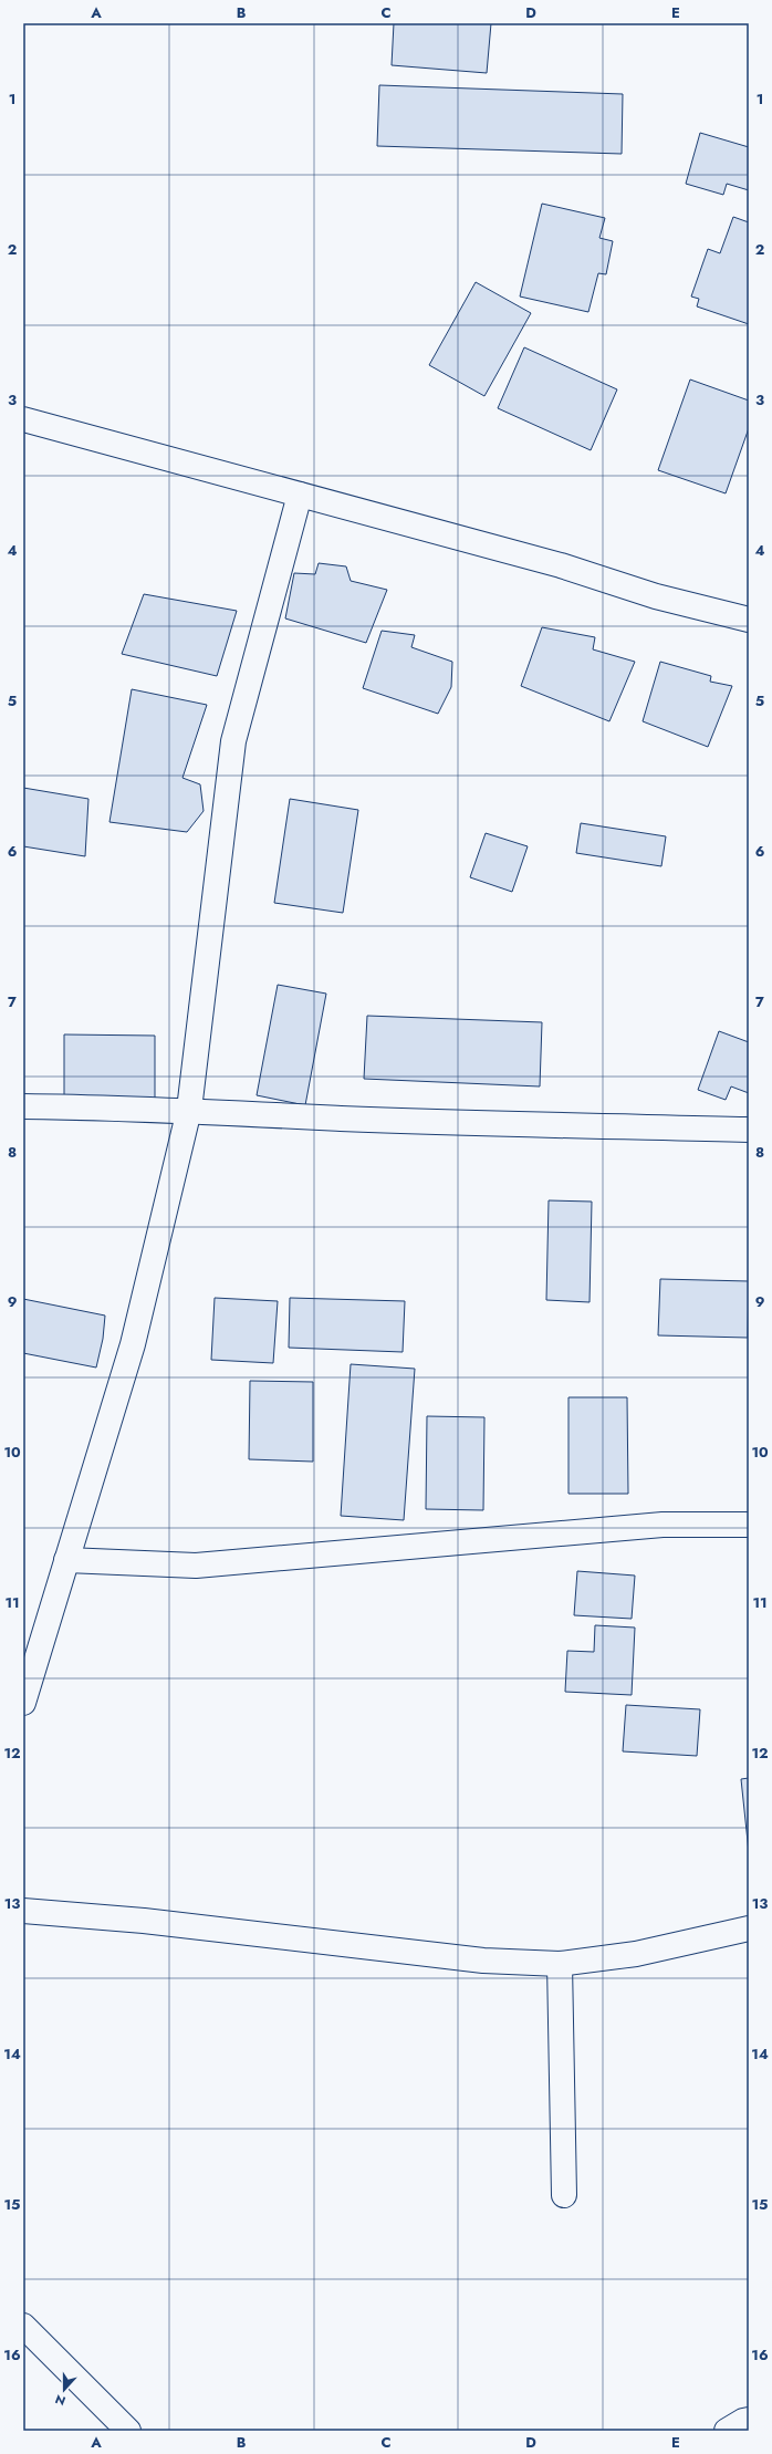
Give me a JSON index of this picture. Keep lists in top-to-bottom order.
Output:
{
  "north": "bottom",
  "grid": {
    "columns": [
      "A",
      "B",
      "C",
      "D",
      "E"
    ],
    "rows": [
      "1",
      "2",
      "3",
      "4",
      "5",
      "6",
      "7",
      "8",
      "9",
      "10",
      "11",
      "12",
      "13",
      "14",
      "15",
      "16"
    ]
  }
}
